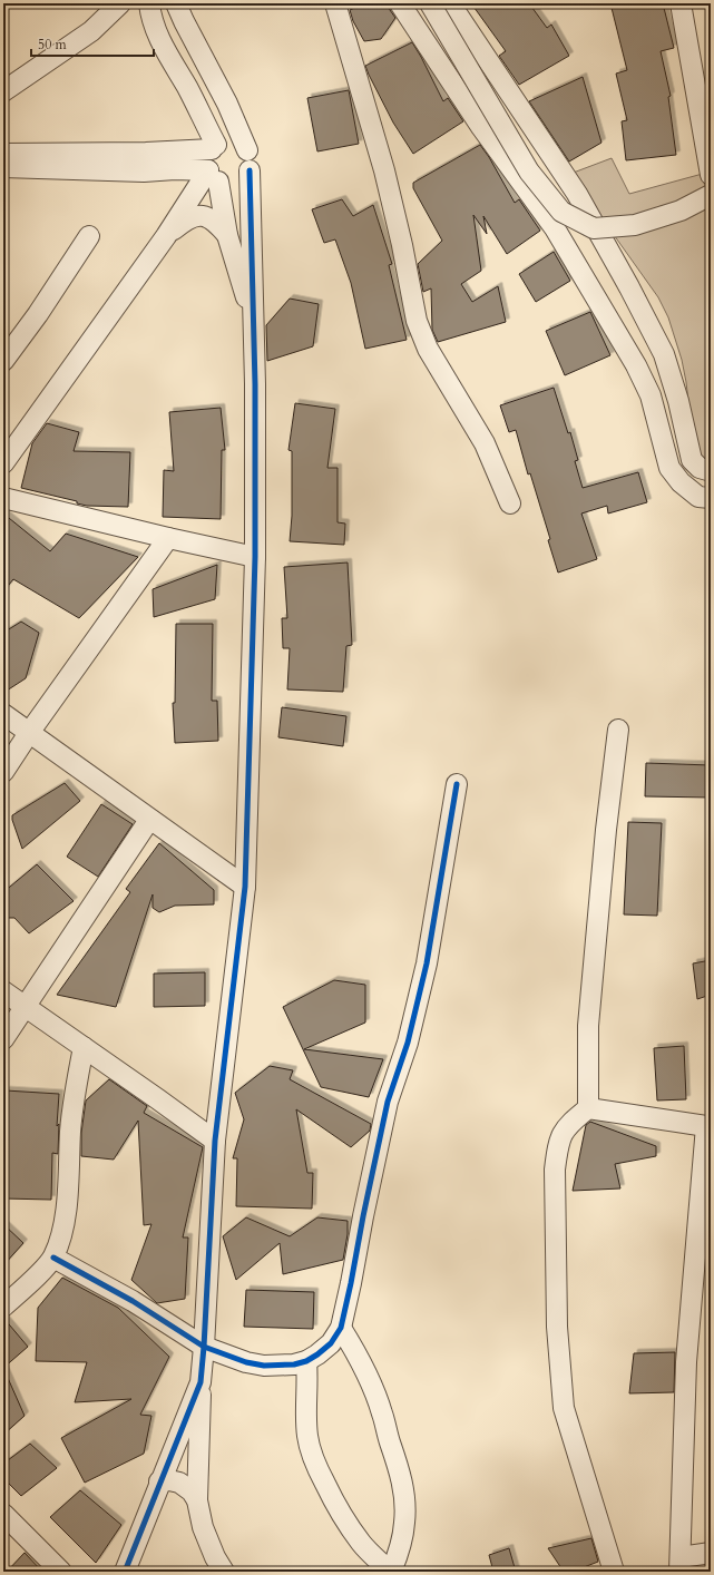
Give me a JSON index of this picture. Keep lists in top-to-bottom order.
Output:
{
  "scale_bar": "50 m"
}
